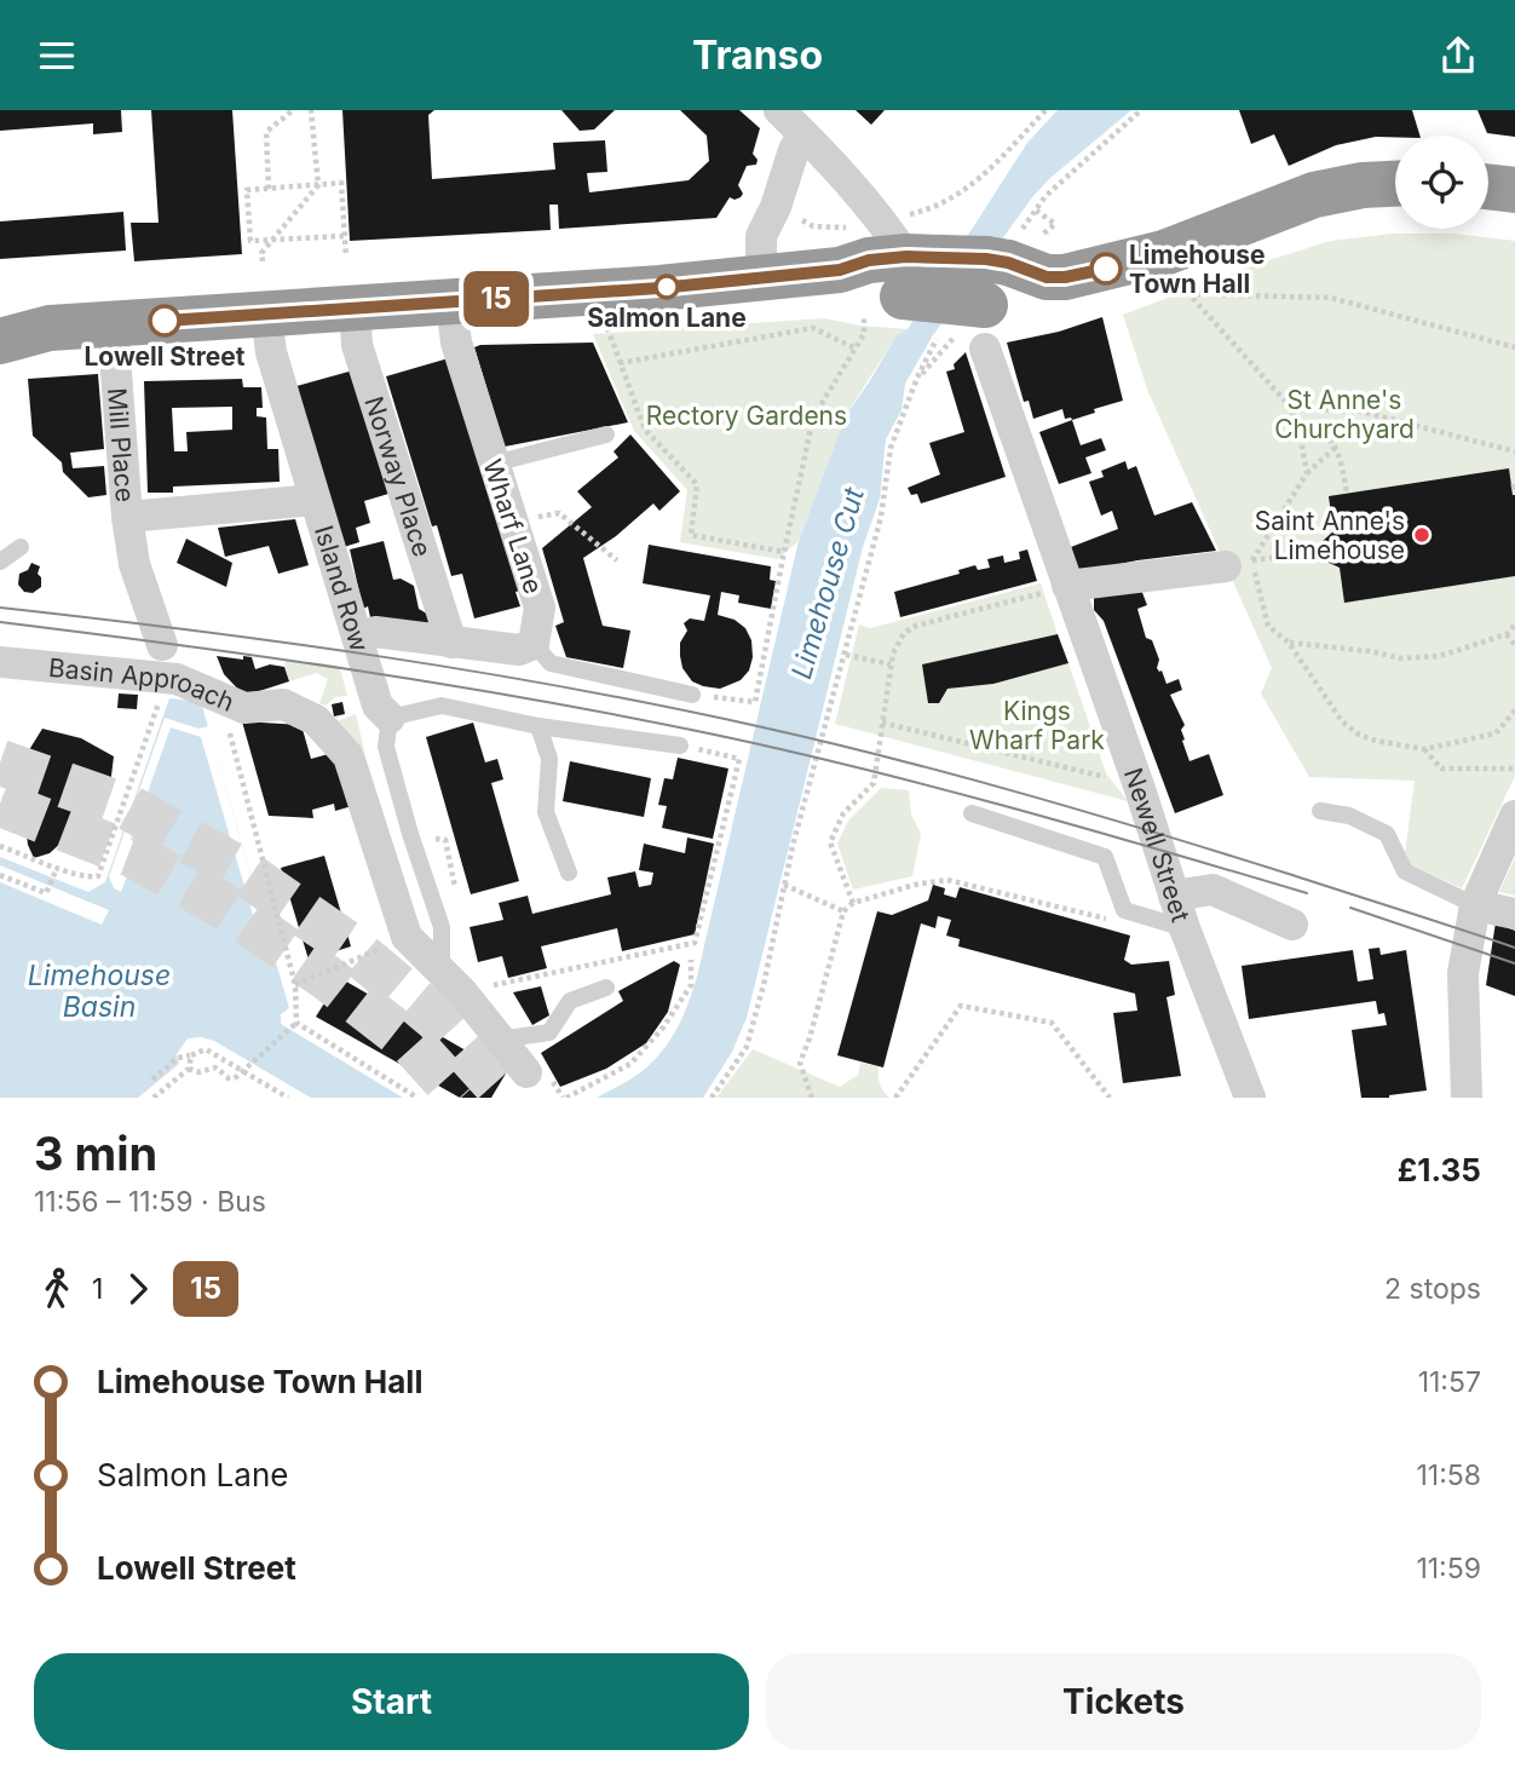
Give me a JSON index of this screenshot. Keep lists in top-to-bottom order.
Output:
{
  "streets": {
    "street": [
      "Mill Place",
      "Norway Place",
      "Wharf Lane",
      "Island Row",
      "Basin Approach",
      "Newell Street"
    ]
  },
  "crossings": [
    ["Mill Place", "Island Row"],
    ["Island Row", "Basin Approach"]
  ],
  "water": ["Limehouse Cut", "Limehouse Basin"],
  "parks": ["St Anne's Churchyard", "Rectory Gardens", "Kings Wharf Park"],
  "places": [
    "Limehouse Town Hall",
    "Salmon Lane",
    "Lowell Street",
    "Saint Anne's Limehouse"
  ],
  "lines": ["bus line 15"],
  "page": {
    "header": "Transo",
    "on_map": "15",
    "heading": ["3 min", "11:56 – 11:59 · Bus", "£1.35"],
    "legs": ["1", "15", "2 stops"],
    "list": [
      {
        "name": "Limehouse Town Hall",
        "value": "11:57"
      },
      {
        "name": "Salmon Lane",
        "value": "11:58"
      },
      {
        "name": "Lowell Street",
        "value": "11:59"
      }
    ],
    "buttons": ["Start", "Tickets"]
  }
}
